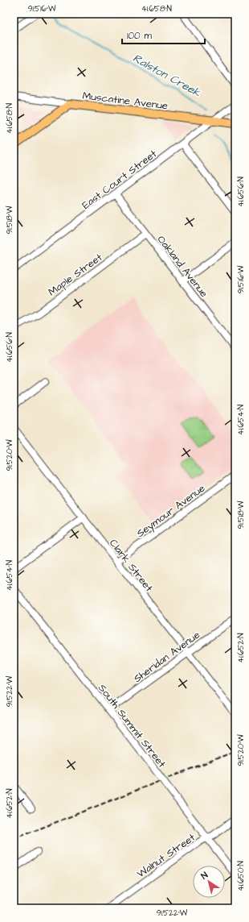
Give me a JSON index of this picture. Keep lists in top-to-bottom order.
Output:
{
  "streets": {
    "main road": ["Muscatine Avenue"],
    "street": [
      "East Court Street",
      "Oakland Avenue",
      "Maple Street",
      "Seymour Avenue",
      "Clark Street",
      "Sheridan Avenue",
      "South Summit Street",
      "Walnut Street"
    ]
  },
  "crossings": [
    ["Muscatine Avenue", "East Court Street"],
    ["East Court Street", "Oakland Avenue"],
    ["Oakland Avenue", "Maple Street"],
    ["Seymour Avenue", "Clark Street"],
    ["Clark Street", "Sheridan Avenue"],
    ["Sheridan Avenue", "South Summit Street"],
    ["South Summit Street", "Walnut Street"]
  ],
  "water": ["Ralston Creek"],
  "scale_bar": "100 m",
  "north": "top left",
  "coordinates": [
    "91.516°W",
    "41.658°N",
    "41.656°N",
    "91.518°W",
    "41.654°N",
    "91.520°W",
    "41.652°N",
    "91.522°W",
    "41.650°N"
  ]
}
